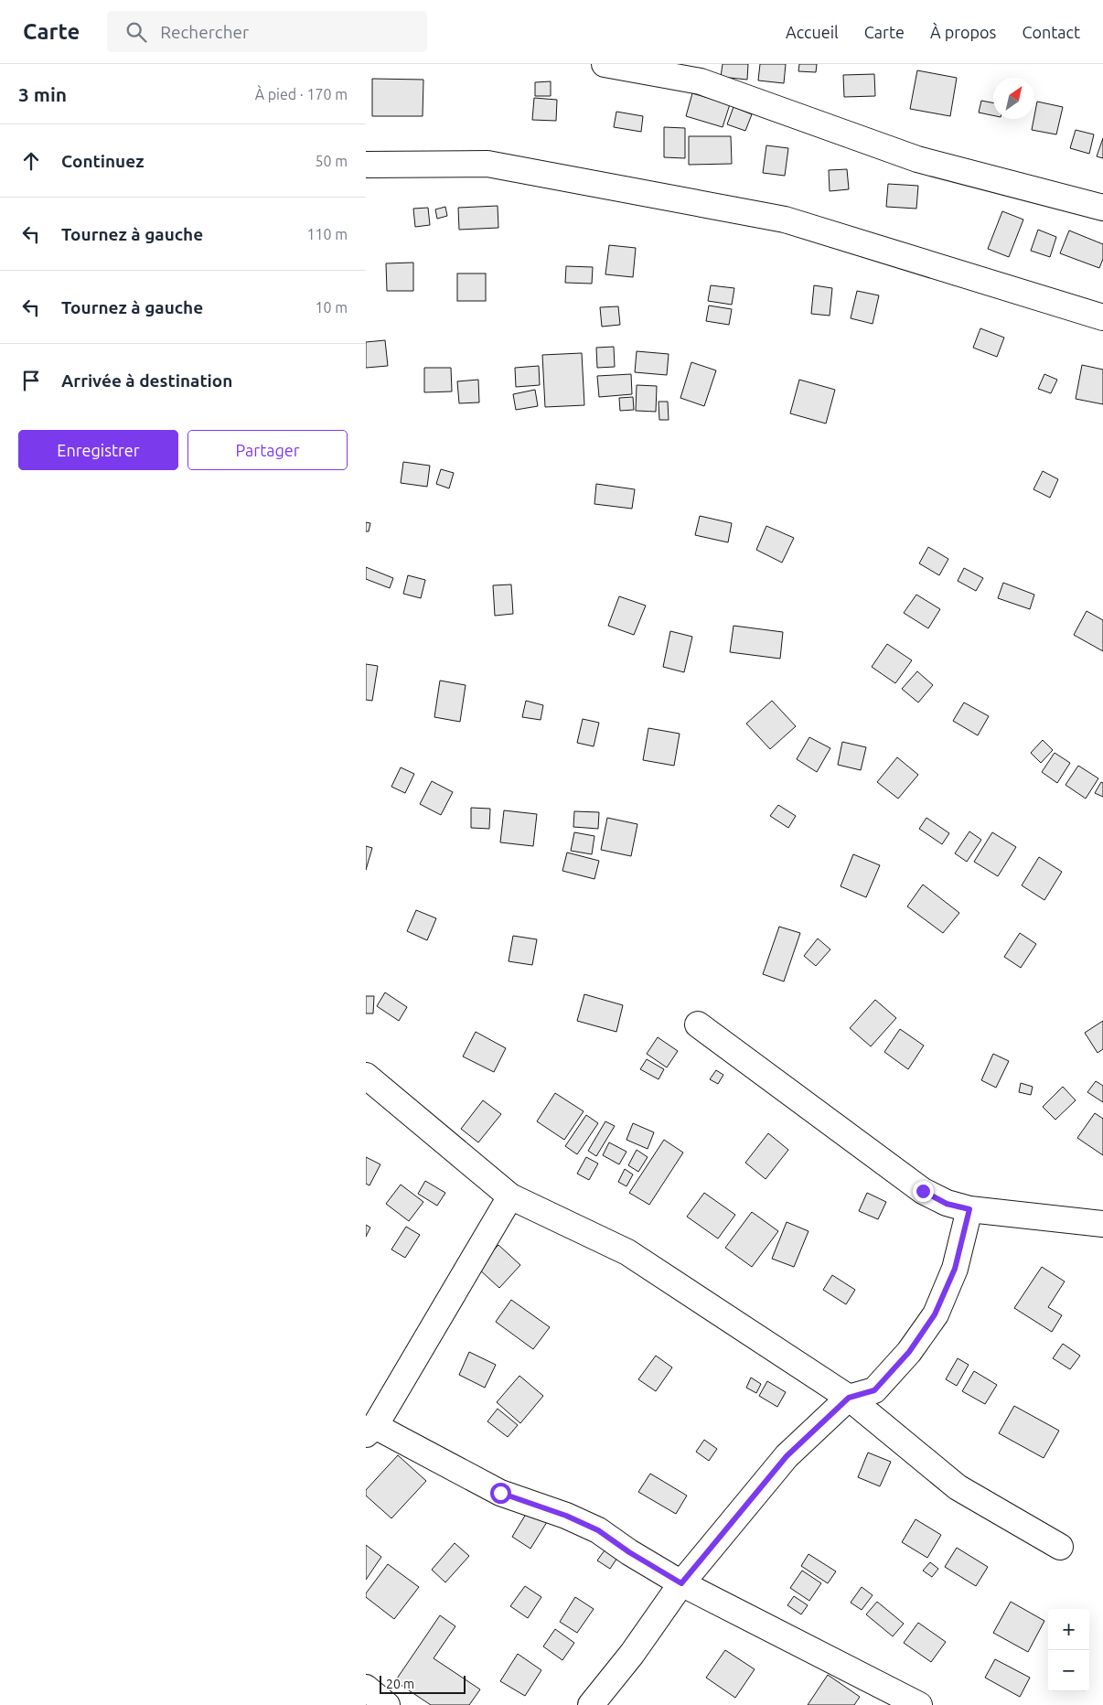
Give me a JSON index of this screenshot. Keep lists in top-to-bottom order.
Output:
{
  "scale_bar": "20 m",
  "north": "top right",
  "page": {
    "header": "Carte",
    "search": "Rechercher",
    "nav": [
      "Accueil",
      "Carte",
      "À propos",
      "Contact"
    ],
    "heading": ["3 min", "À pied · 170 m"],
    "list": [
      ["Continuez", "50 m"],
      ["Tournez à gauche", "110 m"],
      ["Tournez à gauche", "10 m"],
      "Arrivée à destination"
    ],
    "buttons": ["Enregistrer", "Partager"],
    "map_buttons": ["+", "−"],
    "scale": "20 m"
  }
}
